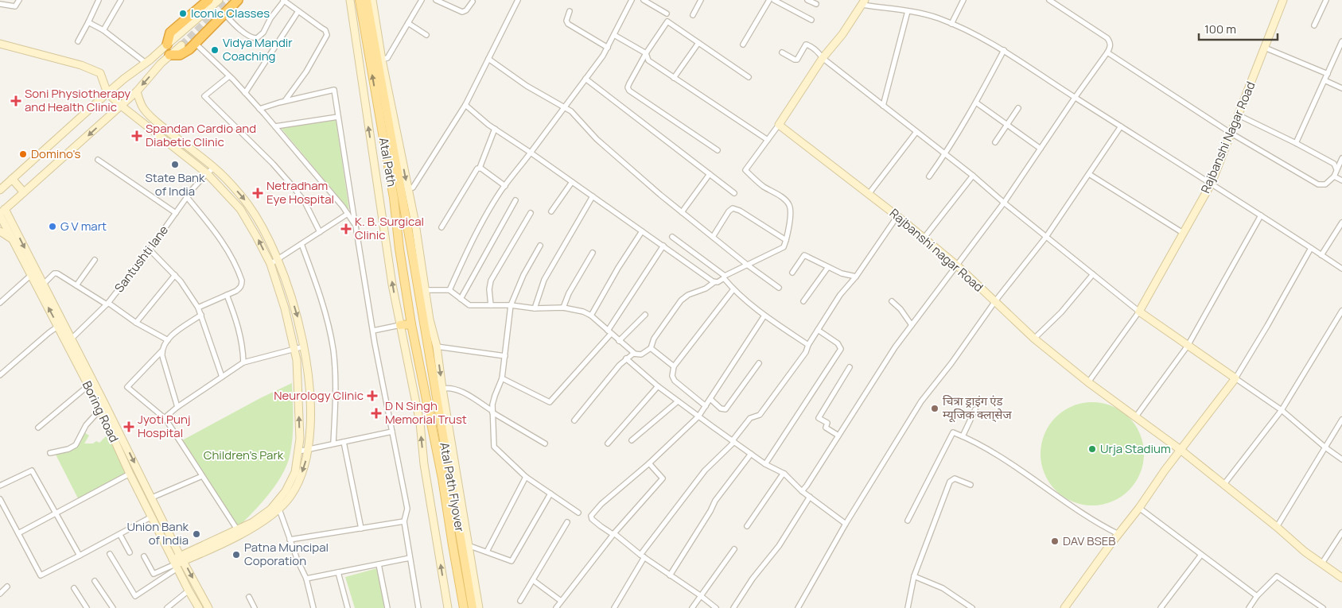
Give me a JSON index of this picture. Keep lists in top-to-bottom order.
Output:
{
  "streets": {
    "main road": ["Atal Path", "Atal Path Flyover"],
    "street": [
      "Rajbanshi Nagar Road",
      "Rajbanshi nagar Road",
      "Santushti lane",
      "Boring Road"
    ]
  },
  "crossings": [
    ["Atal Path", "Atal Path Flyover"]
  ],
  "parks": ["Children's Park"],
  "places": {
    "other": [
      "Iconic Classes",
      "Vidya Mandir Coaching",
      "Domino's",
      "State Bank of India",
      "G V mart",
      "चित्रा ड्राइंग एंड म्यूजिक क्ला्सेज",
      "Urja Stadium",
      "Union Bank of India",
      "DAV BSEB",
      "Patna Muncipal Coporation"
    ],
    "health": [
      "Soni Physiotherapy and Health Clinic",
      "Spandan Cardio and Diabetic Clinic",
      "Netradham Eye Hospital",
      "K. B. Surgical Clinic",
      "Neurology Clinic",
      "D N Singh Memorial Trust",
      "Jyoti Punj Hospital"
    ]
  },
  "scale_bar": "100 m"
}
